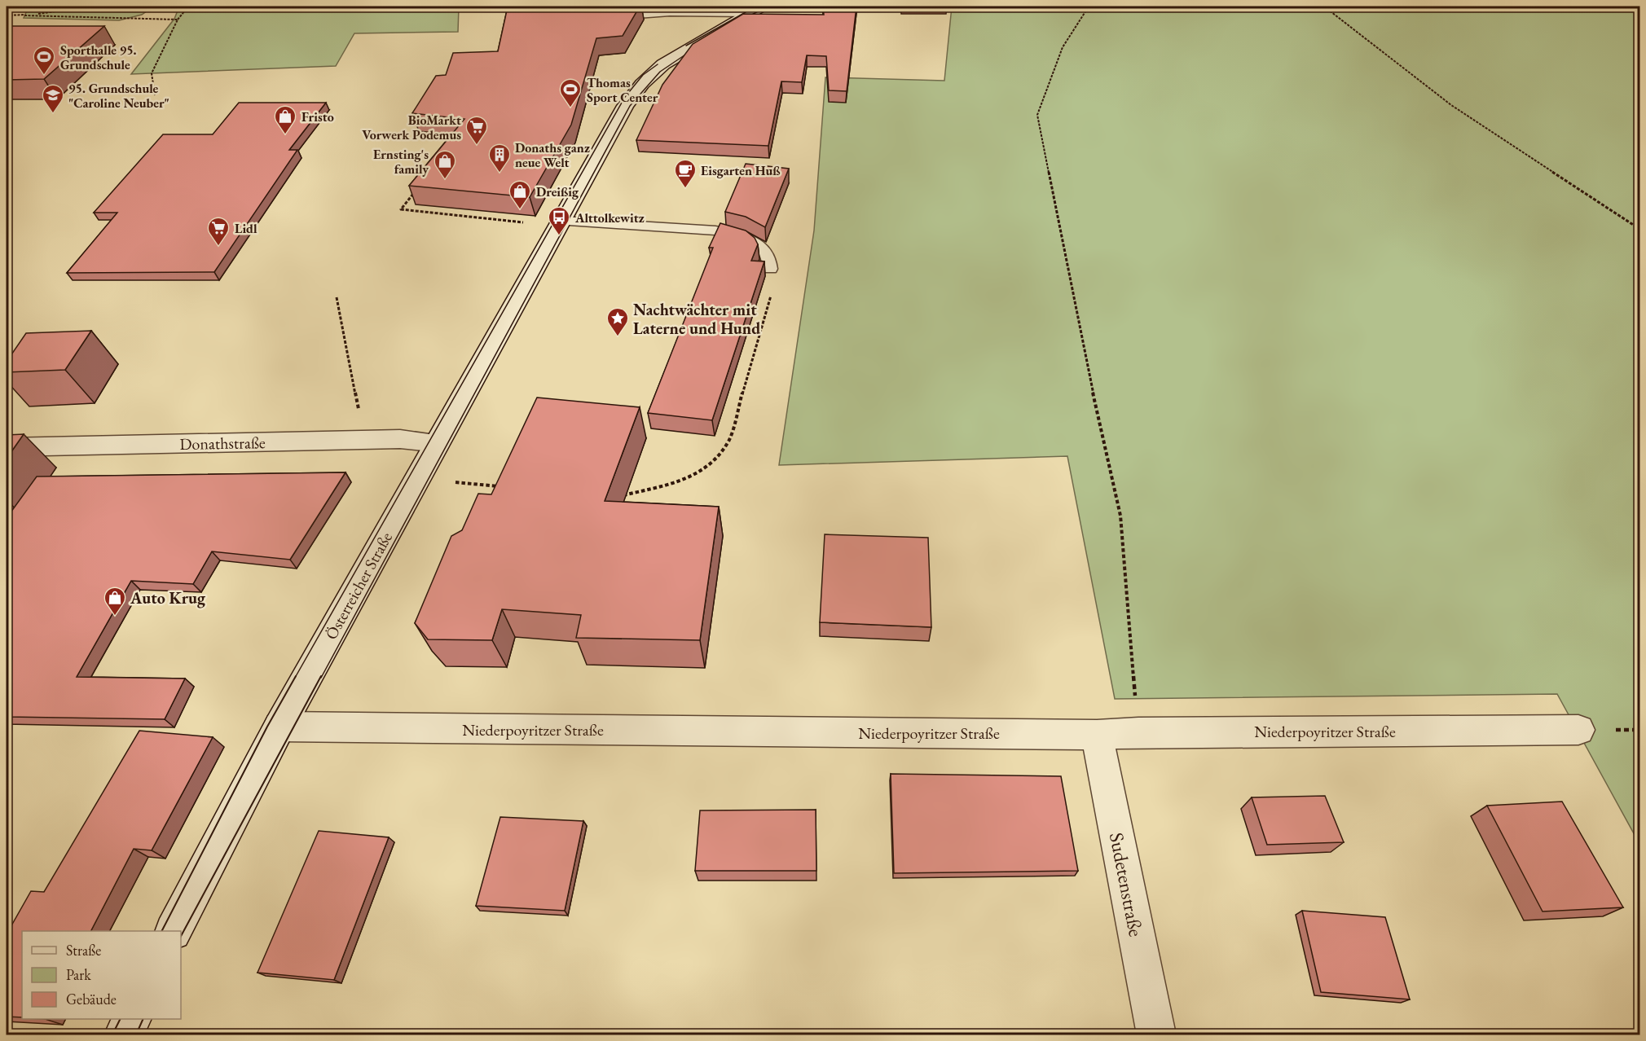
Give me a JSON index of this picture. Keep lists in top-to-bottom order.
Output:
{
  "streets": {
    "street": [
      "Donathstraße",
      "Österreicher Straße",
      "Niederpoyritzer Straße",
      "Sudetenstraße"
    ]
  },
  "crossings": [
    ["Donathstraße", "Österreicher Straße"],
    ["Österreicher Straße", "Niederpoyritzer Straße"],
    ["Niederpoyritzer Straße", "Sudetenstraße"]
  ],
  "places": {
    "sports": ["Sporthalle 95. Grundschule", "Thomas Sport Center"],
    "school or university": ["95. Grundschule \"Caroline Neuber\""],
    "shop": [
      "Fristo",
      "Ernsting's family",
      "Dreißig",
      "Auto Krug"
    ],
    "supermarket": ["BioMarkt Vorwerk Podemus", "Lidl"],
    "building": ["Donaths ganz neue Welt"],
    "cafe": ["Eisgarten Huß"],
    "bus stop": ["Alttolkewitz"],
    "place": ["Nachtwächter mit Laterne und Hund"]
  },
  "legend": ["Straße", "Park", "Gebäude"]
}
